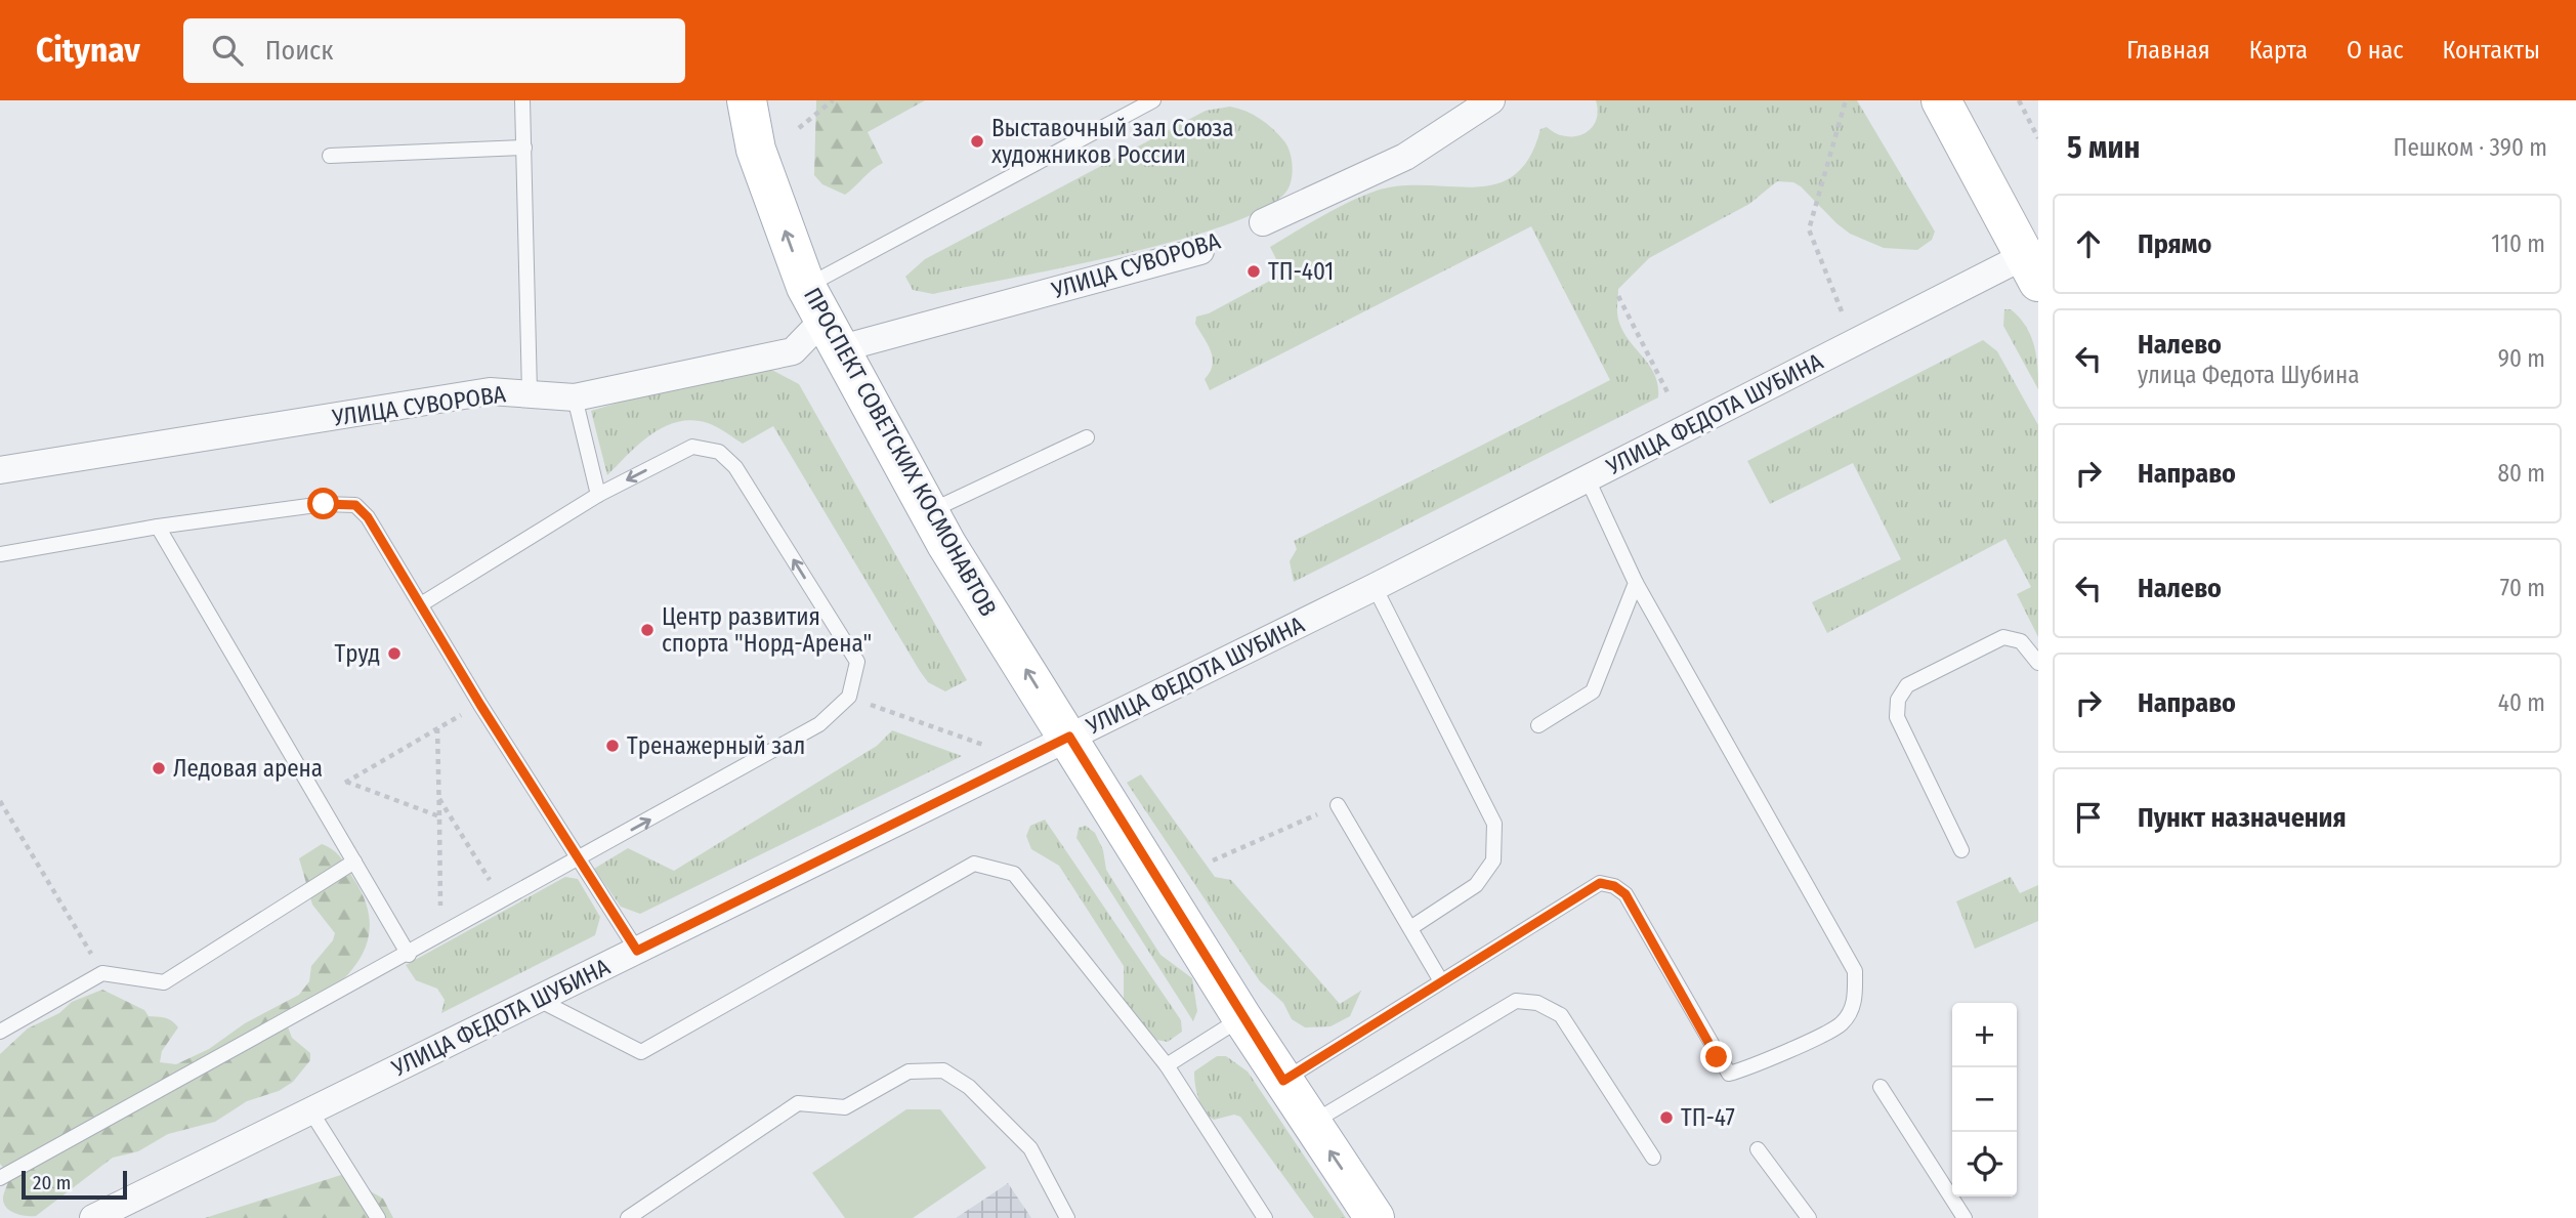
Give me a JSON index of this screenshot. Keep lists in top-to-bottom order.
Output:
{
  "streets": {
    "main road": ["ПРОСПЕКТ СОВЕТСКИХ КОСМОНАВТОВ"],
    "street": ["УЛИЦА СУВОРОВА", "УЛИЦА ФЕДОТА ШУБИНА"]
  },
  "crossings": [
    ["УЛИЦА СУВОРОВА", "ПРОСПЕКТ СОВЕТСКИХ КОСМОНАВТОВ"],
    ["УЛИЦА ФЕДОТА ШУБИНА", "ПРОСПЕКТ СОВЕТСКИХ КОСМОНАВТОВ"]
  ],
  "one_way": ["ПРОСПЕКТ СОВЕТСКИХ КОСМОНАВТОВ"],
  "places": [
    "Выставочный зал Союза художников России",
    "ТП-401",
    "Центр развития спорта \"Норд-Арена\"",
    "Труд",
    "Тренажерный зал",
    "Ледовая арена",
    "ТП-47"
  ],
  "scale_bar": "20 m",
  "page": {
    "header": "Citynav",
    "search": "Поиск",
    "nav": [
      "Главная",
      "Карта",
      "О нас",
      "Контакты"
    ],
    "heading": ["5 мин", "Пешком · 390 m"],
    "list": [
      ["Прямо", "110 m"],
      ["Налево", "улица Федота Шубина", "90 m"],
      ["Направо", "80 m"],
      ["Налево", "70 m"],
      ["Направо", "40 m"],
      "Пункт назначения"
    ],
    "map_buttons": ["+", "−"],
    "scale": "20 m"
  }
}
